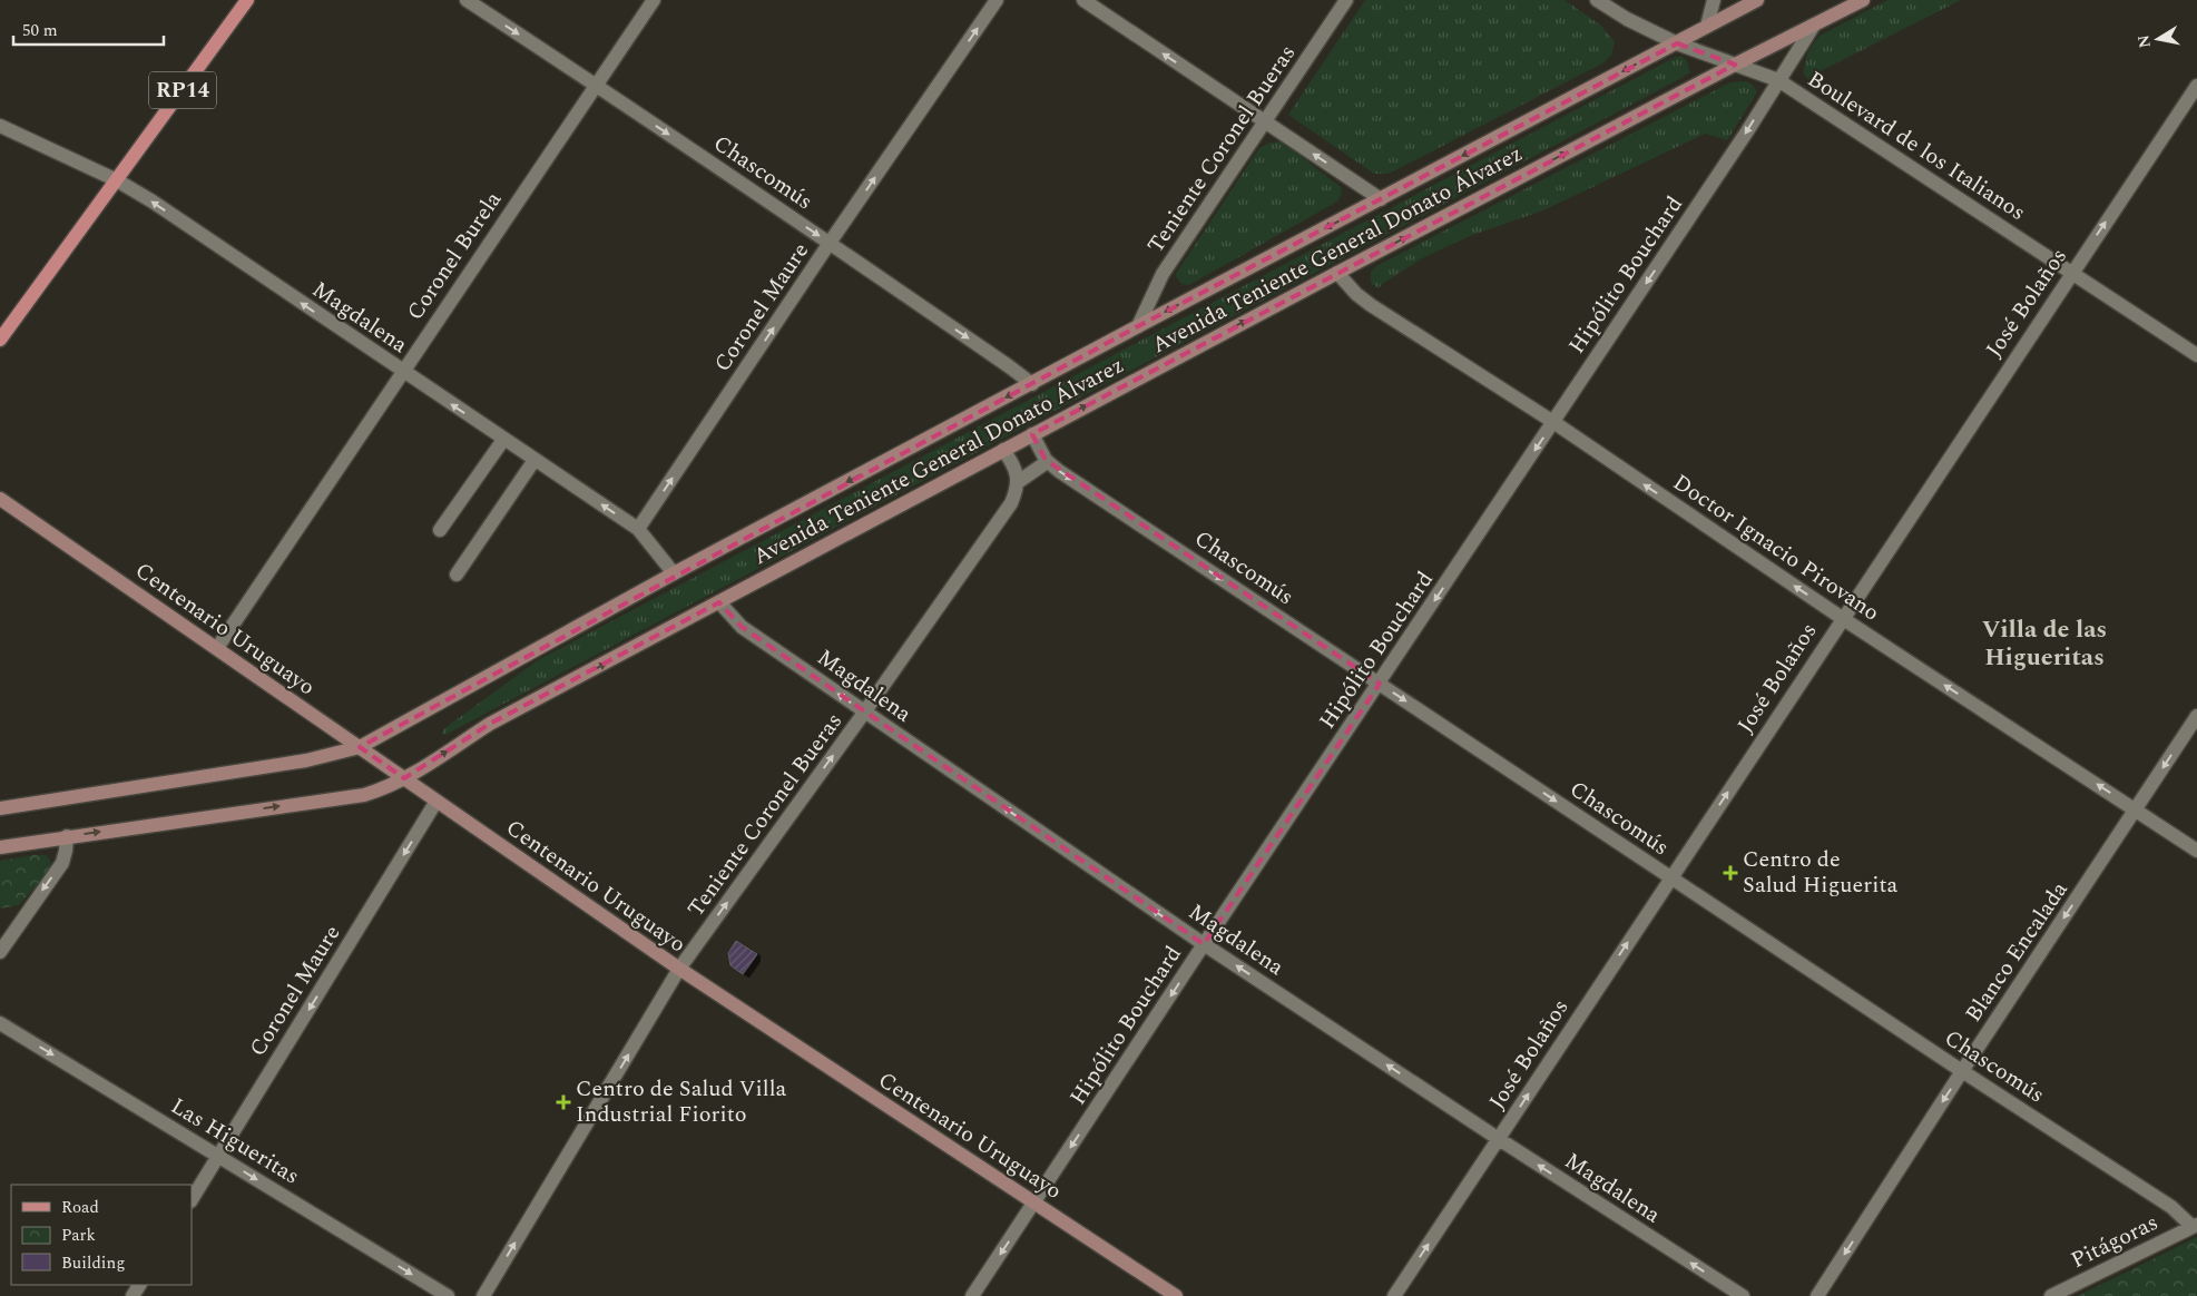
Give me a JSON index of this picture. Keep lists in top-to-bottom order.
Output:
{
  "streets": {
    "main road": ["RP14", "Avenida Teniente General Donato Álvarez", "Centenario Uruguayo"],
    "street": [
      "Boulevard de los Italianos",
      "Teniente Coronel Bueras",
      "Chascomús",
      "Coronel Burela",
      "Hipólito Bouchard",
      "José Bolaños",
      "Coronel Maure",
      "Magdalena",
      "Doctor Ignacio Pirovano",
      "Blanco Encalada",
      "Las Higueritas",
      "Pitágoras"
    ]
  },
  "crossings": [
    ["RP14", "Magdalena"],
    ["Boulevard de los Italianos", "Avenida Teniente General Donato Álvarez"],
    ["Boulevard de los Italianos", "Hipólito Bouchard"],
    ["Boulevard de los Italianos", "José Bolaños"],
    ["Teniente Coronel Bueras", "Avenida Teniente General Donato Álvarez"],
    ["Teniente Coronel Bueras", "Magdalena"],
    ["Teniente Coronel Bueras", "Centenario Uruguayo"],
    ["Chascomús", "Avenida Teniente General Donato Álvarez"],
    ["Chascomús", "Coronel Burela"],
    ["Chascomús", "Hipólito Bouchard"],
    ["Chascomús", "José Bolaños"],
    ["Chascomús", "Coronel Maure"],
    ["Chascomús", "Blanco Encalada"],
    ["Chascomús", "Pitágoras"],
    ["Avenida Teniente General Donato Álvarez", "Hipólito Bouchard"],
    ["Avenida Teniente General Donato Álvarez", "Magdalena"],
    ["Avenida Teniente General Donato Álvarez", "Doctor Ignacio Pirovano"],
    ["Avenida Teniente General Donato Álvarez", "Centenario Uruguayo"],
    ["Coronel Burela", "Magdalena"],
    ["Coronel Burela", "Centenario Uruguayo"],
    ["Hipólito Bouchard", "Magdalena"],
    ["Hipólito Bouchard", "Doctor Ignacio Pirovano"],
    ["Hipólito Bouchard", "Centenario Uruguayo"],
    ["José Bolaños", "Magdalena"],
    ["José Bolaños", "Doctor Ignacio Pirovano"],
    ["Coronel Maure", "Magdalena"],
    ["Coronel Maure", "Centenario Uruguayo"],
    ["Coronel Maure", "Las Higueritas"],
    ["Doctor Ignacio Pirovano", "Blanco Encalada"]
  ],
  "one_way": [
    "Teniente Coronel Bueras",
    "Chascomús",
    "Hipólito Bouchard",
    "José Bolaños",
    "Magdalena",
    "Doctor Ignacio Pirovano",
    "Blanco Encalada",
    "Las Higueritas"
  ],
  "districts": ["Villa de las Higueritas"],
  "places": {
    "health": ["Centro de Salud Higuerita", "Centro de Salud Villa Industrial Fiorito"]
  },
  "legend": ["Road", "Park", "Building"],
  "scale_bar": "50 m",
  "north": "left"
}
